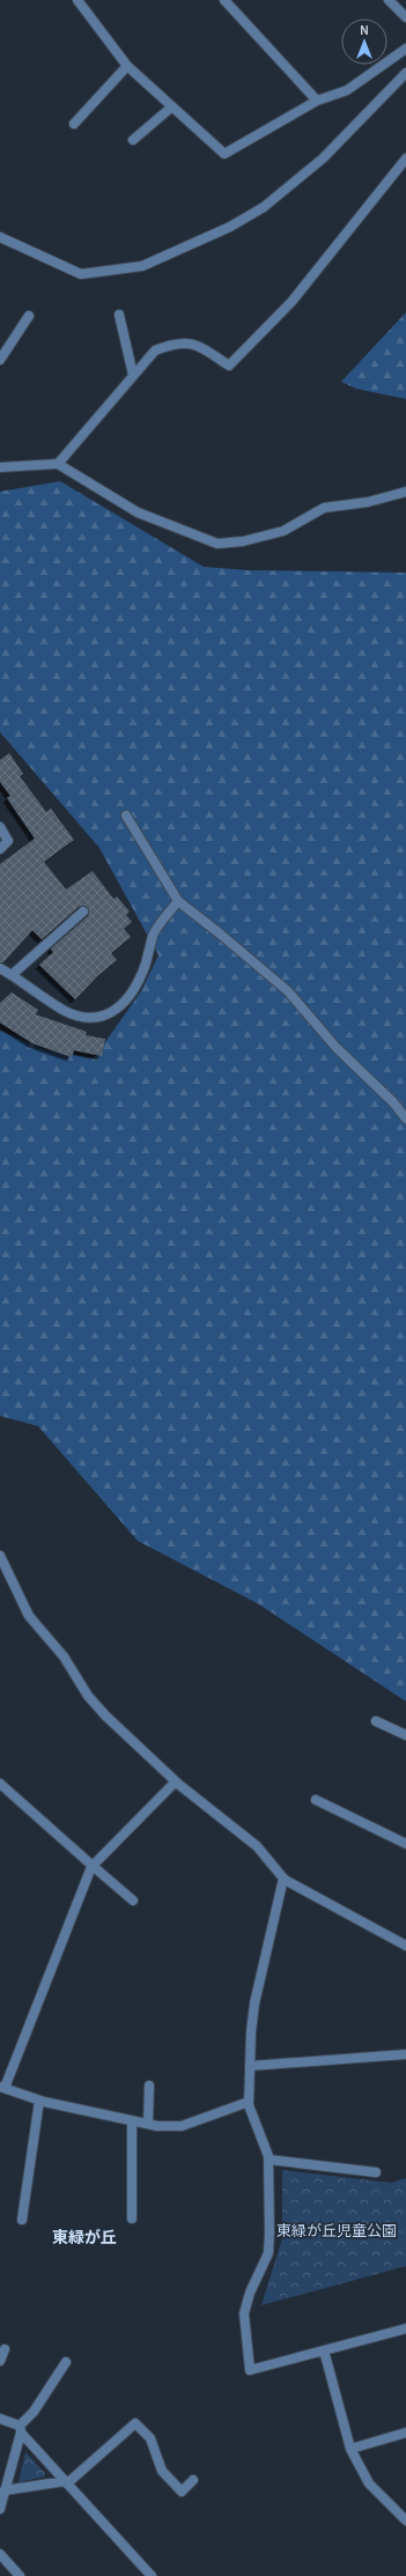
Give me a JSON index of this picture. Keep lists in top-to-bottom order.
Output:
{
  "districts": ["東緑が丘"],
  "parks": ["東緑が丘児童公園"],
  "north": "top"
}
